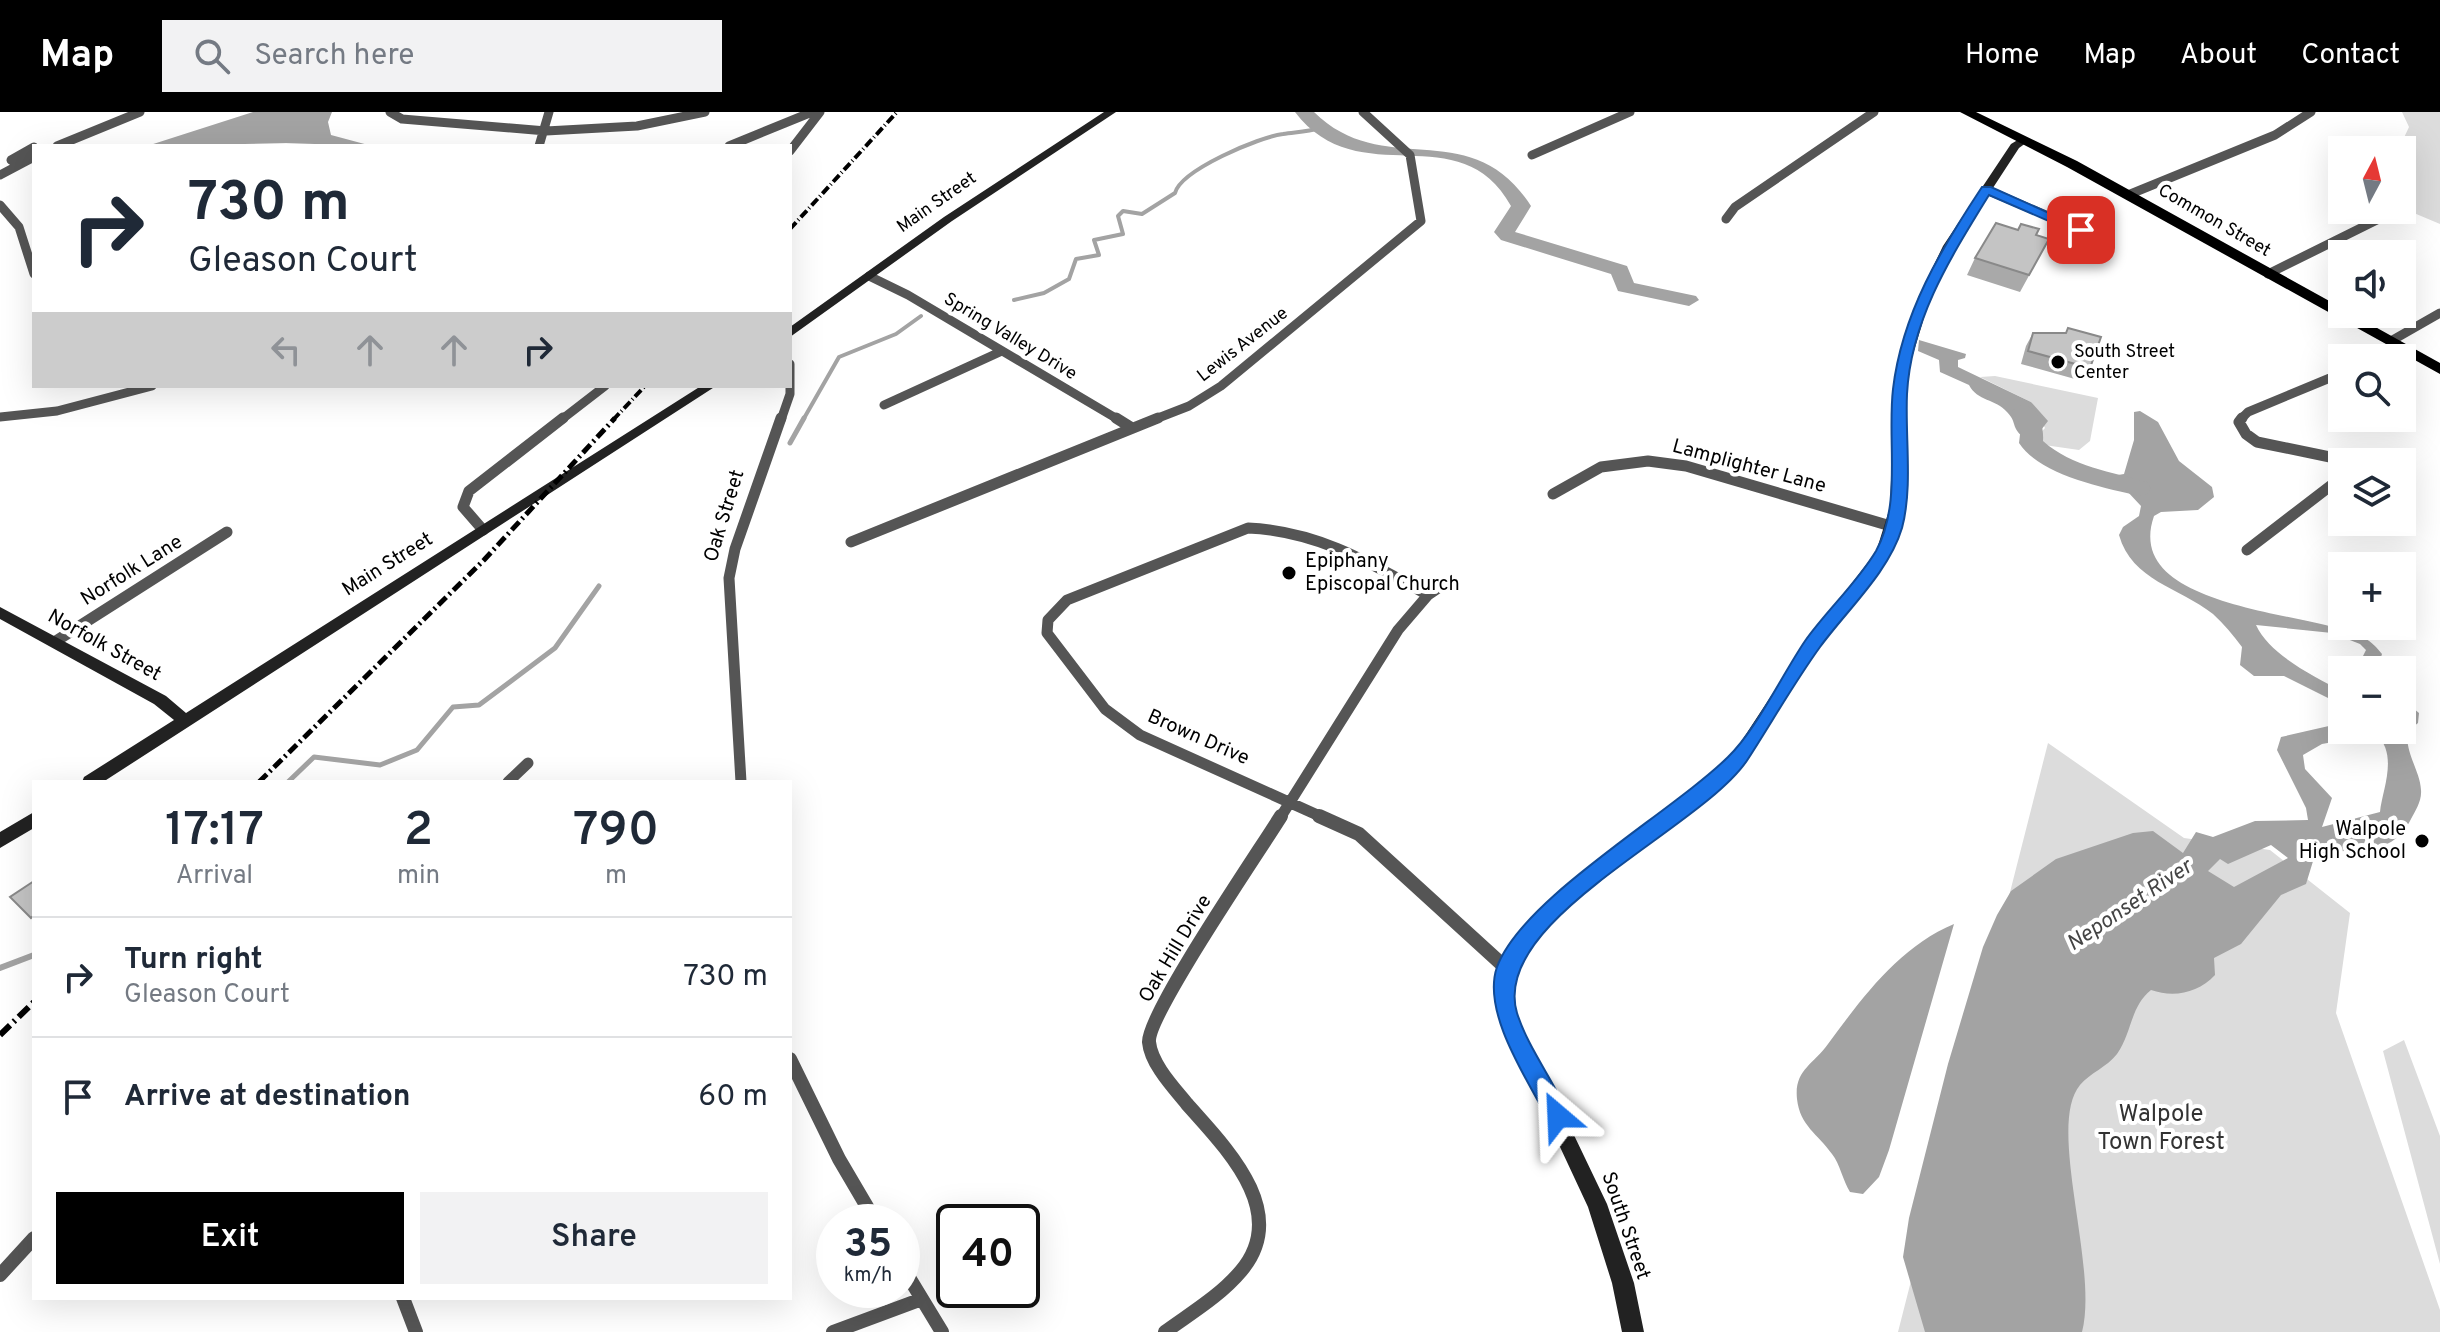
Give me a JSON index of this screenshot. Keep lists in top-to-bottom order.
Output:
{
  "streets": {
    "main road": ["Common Street"],
    "street": [
      "Main Street",
      "Spring Valley Drive",
      "Lewis Avenue",
      "Lamplighter Lane",
      "Oak Street",
      "Norfolk Lane",
      "Norfolk Street",
      "Brown Drive",
      "Oak Hill Drive",
      "South Street"
    ]
  },
  "crossings": [
    ["Main Street", "Spring Valley Drive"],
    ["Main Street", "Norfolk Street"],
    ["Spring Valley Drive", "Lewis Avenue"],
    ["Norfolk Lane", "Norfolk Street"],
    ["Brown Drive", "Oak Hill Drive"],
    ["Brown Drive", "South Street"]
  ],
  "water": ["Neponset River"],
  "parks": ["Walpole Town Forest"],
  "places": ["South Street Center", "Epiphany Episcopal Church", "Walpole High School"],
  "north": "top",
  "page": {
    "header": "Map",
    "search": "Search here",
    "nav": [
      "Home",
      "Map",
      "About",
      "Contact"
    ],
    "map_buttons": ["+", "−"],
    "turn": ["730 m", "Gleason Court"],
    "eta": [
      "17:17",
      "Arrival",
      "2",
      "min",
      "790",
      "m"
    ],
    "list": [
      {
        "name": "Turn right",
        "note": "Gleason Court",
        "value": "730 m"
      },
      {
        "name": "Arrive at destination",
        "value": "60 m"
      }
    ],
    "buttons": ["Exit", "Share"],
    "speed": "35 km/h",
    "limit": "40"
  }
}
